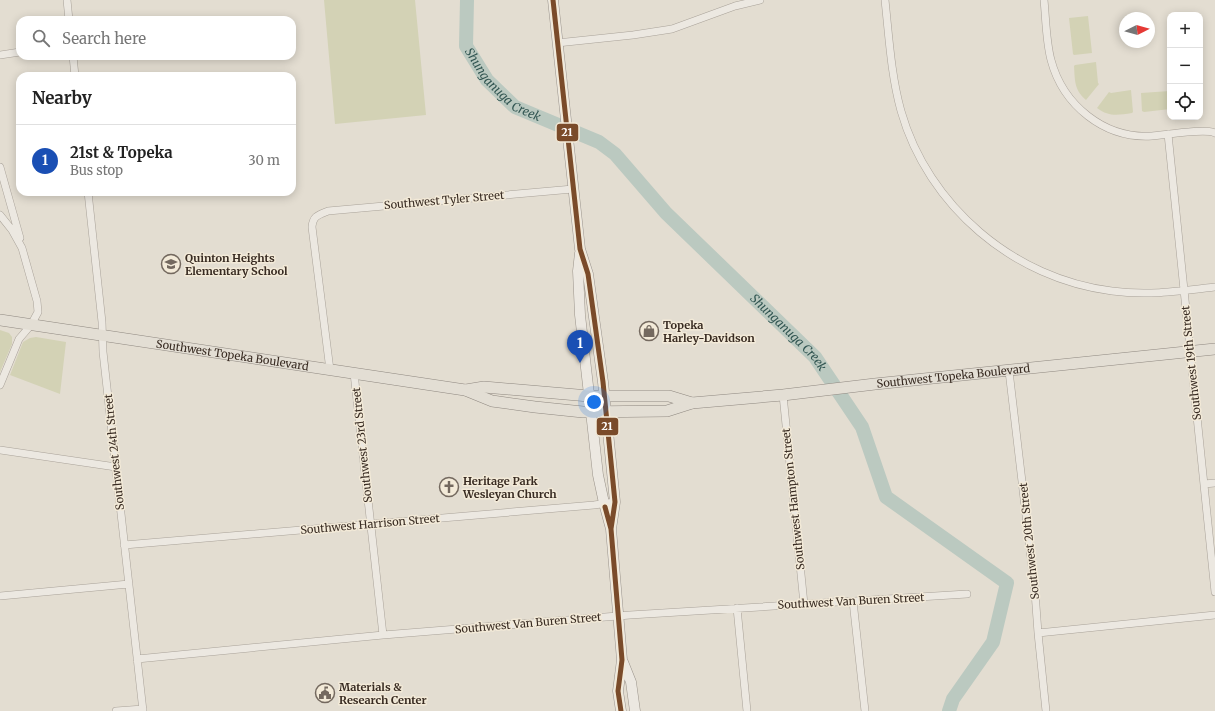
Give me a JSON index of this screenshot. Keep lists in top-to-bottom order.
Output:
{
  "streets": {
    "main road": ["Southwest Topeka Boulevard"],
    "street": [
      "Southwest Tyler Street",
      "Southwest 19th Street",
      "Southwest 23rd Street",
      "Southwest 24th Street",
      "Southwest Hampton Street",
      "Southwest Harrison Street",
      "Southwest 20th Street",
      "Southwest Van Buren Street"
    ]
  },
  "crossings": [
    ["Southwest Tyler Street", "Southwest Topeka Boulevard"],
    ["Southwest Topeka Boulevard", "Southwest 19th Street"],
    ["Southwest Topeka Boulevard", "Southwest 23rd Street"],
    ["Southwest Topeka Boulevard", "Southwest 24th Street"],
    ["Southwest Topeka Boulevard", "Southwest Hampton Street"],
    ["Southwest Topeka Boulevard", "Southwest 20th Street"],
    ["Southwest 23rd Street", "Southwest Harrison Street"],
    ["Southwest 23rd Street", "Southwest Van Buren Street"],
    ["Southwest 24th Street", "Southwest Harrison Street"],
    ["Southwest 24th Street", "Southwest Van Buren Street"],
    ["Southwest Hampton Street", "Southwest Van Buren Street"]
  ],
  "water": ["Shunganuga Creek"],
  "places": {
    "school or university": ["Quinton Heights Elementary School"],
    "shop": ["Topeka Harley-Davidson"],
    "church": ["Heritage Park Wesleyan Church"],
    "public building": ["Materials & Research Center"]
  },
  "lines": ["transit line 21"],
  "north": "right",
  "page": {
    "map_buttons": ["+", "−"],
    "search": "Search here",
    "heading": "Nearby",
    "list": [
      {
        "mark": "1",
        "name": "21st & Topeka",
        "note": "Bus stop",
        "value": "30 m"
      }
    ],
    "pins": "1"
  }
}
